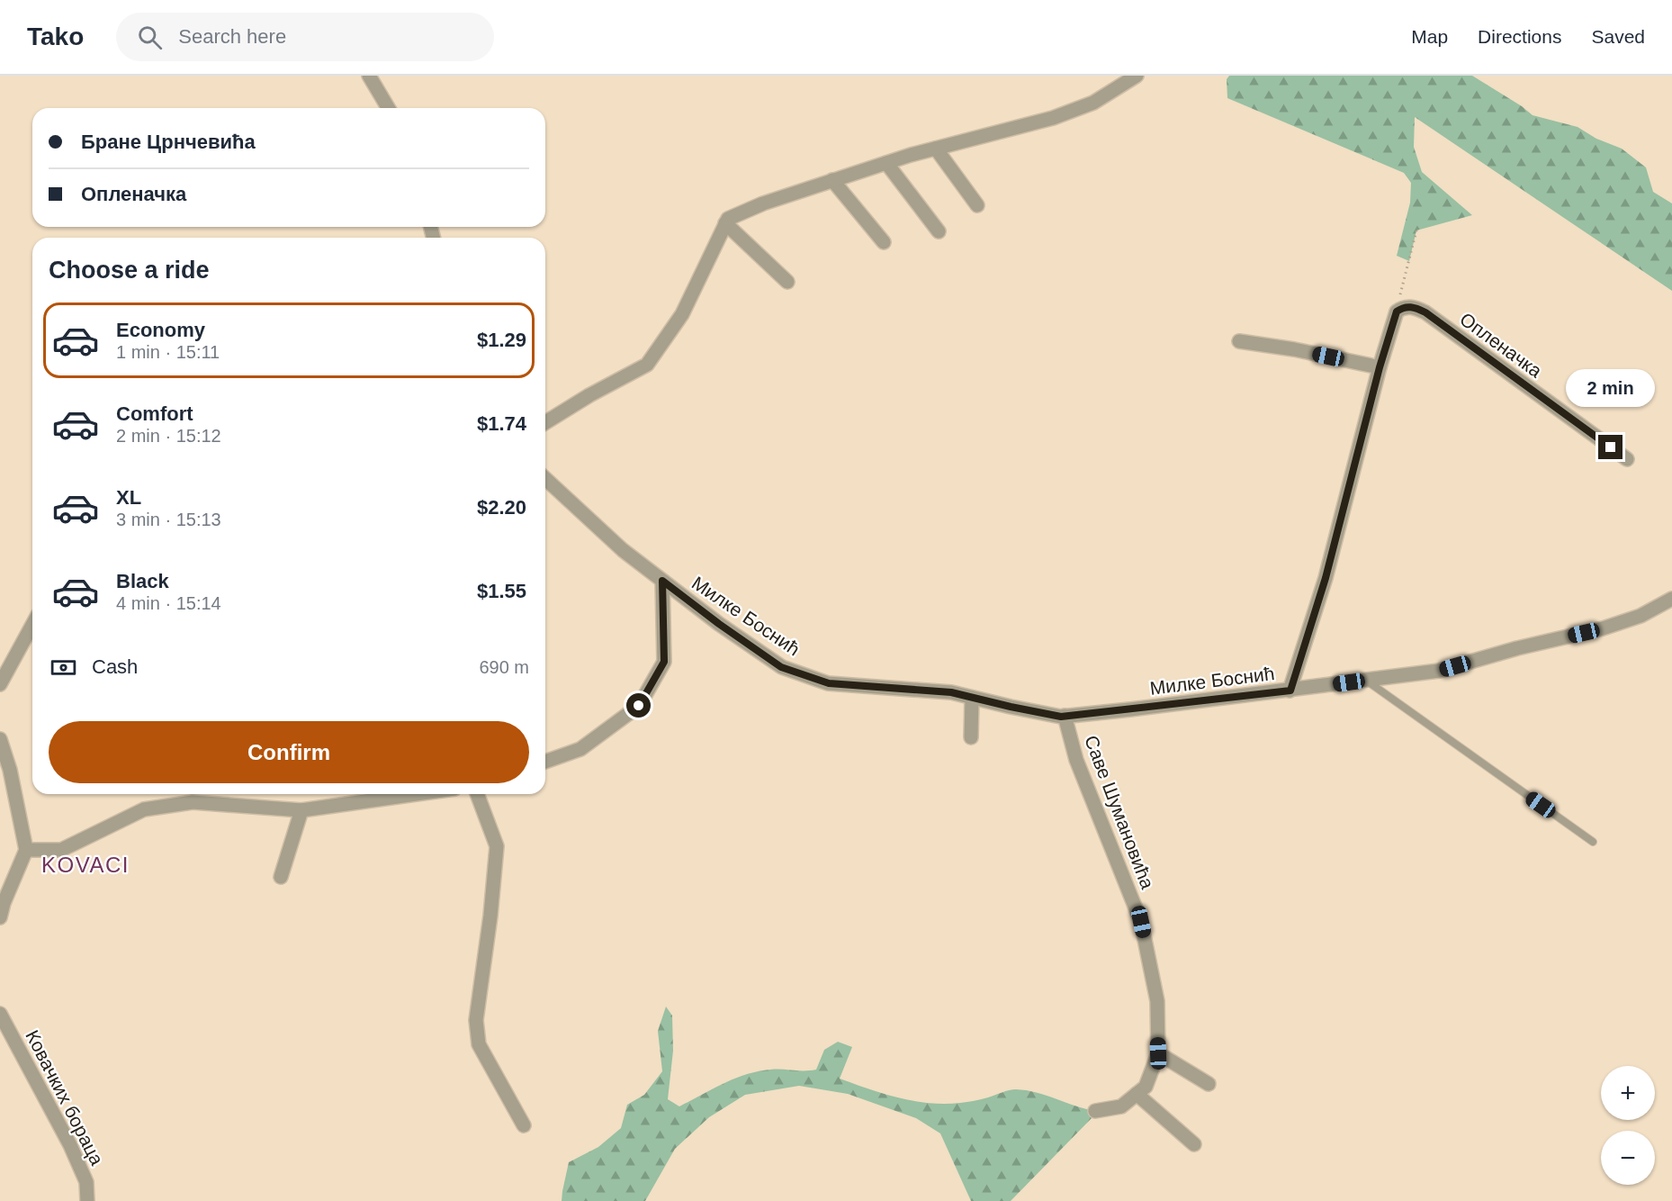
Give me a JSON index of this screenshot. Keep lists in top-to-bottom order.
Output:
{
  "streets": {
    "street": [
      "Опленачка",
      "Милке Боснић",
      "Саве Шумановића",
      "Ковачких бораца"
    ]
  },
  "crossings": [
    ["Милке Боснић", "Саве Шумановића"]
  ],
  "districts": ["KOVACI"],
  "page": {
    "header": "Tako",
    "search": "Search here",
    "nav": ["Map", "Directions", "Saved"],
    "banner": ["Бране Црнчевића", "Опленачка"],
    "heading": "Choose a ride",
    "list": [
      {
        "name": "Economy",
        "note": "1 min · 15:11",
        "value": "$1.29"
      },
      {
        "name": "Comfort",
        "note": "2 min · 15:12",
        "value": "$1.74"
      },
      {
        "name": "XL",
        "note": "3 min · 15:13",
        "value": "$2.20"
      },
      {
        "name": "Black",
        "note": "4 min · 15:14",
        "value": "$1.55"
      }
    ],
    "bubble": "2 min",
    "pay": ["Cash", "690 m"],
    "buttons": "Confirm",
    "map_buttons": ["+", "−"]
  }
}
